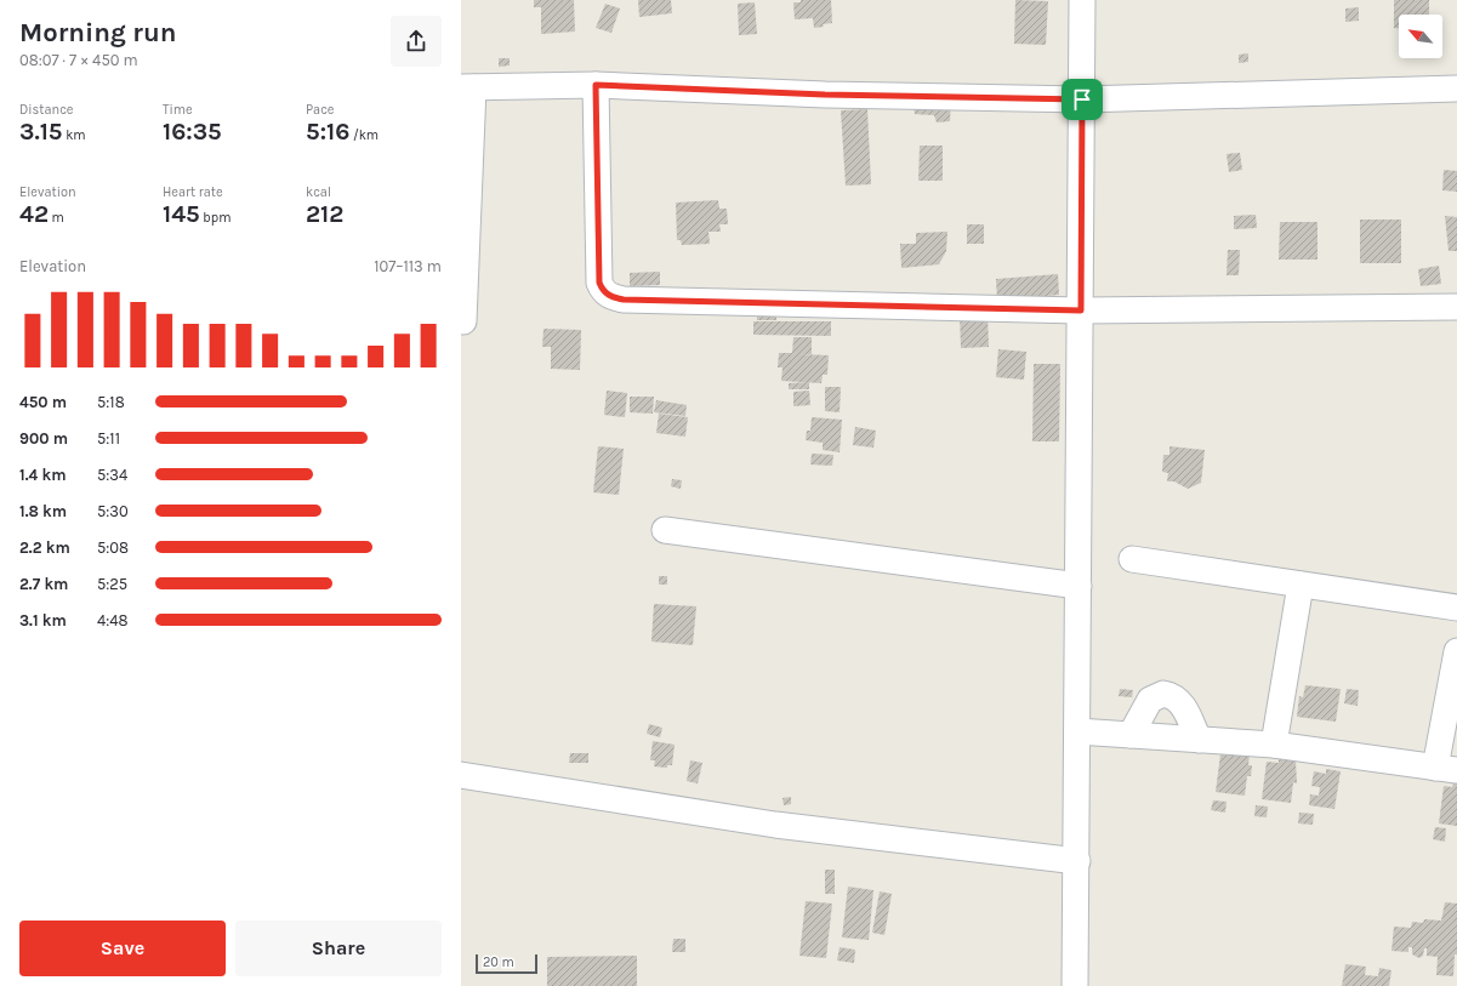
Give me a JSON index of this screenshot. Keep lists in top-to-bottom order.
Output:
{
  "scale_bar": "20 m",
  "north": "top left",
  "page": {
    "heading": ["Morning run", "08:07 · 7 × 450 m"],
    "stats": [
      ["Distance", "3.15 km"],
      ["Time", "16:35"],
      ["Pace", "5:16 /km"],
      ["Elevation", "42 m"],
      ["Heart rate", "145 bpm"],
      ["kcal", "212"]
    ],
    "chart": ["Elevation", "107–113 m"],
    "list": [
      {
        "name": "450 m",
        "note": "5:18"
      },
      {
        "name": "900 m",
        "note": "5:11"
      },
      {
        "name": "1.4 km",
        "note": "5:34"
      },
      {
        "name": "1.8 km",
        "note": "5:30"
      },
      {
        "name": "2.2 km",
        "note": "5:08"
      },
      {
        "name": "2.7 km",
        "note": "5:25"
      },
      {
        "name": "3.1 km",
        "note": "4:48"
      }
    ],
    "buttons": ["Save", "Share"],
    "scale": "20 m"
  }
}
